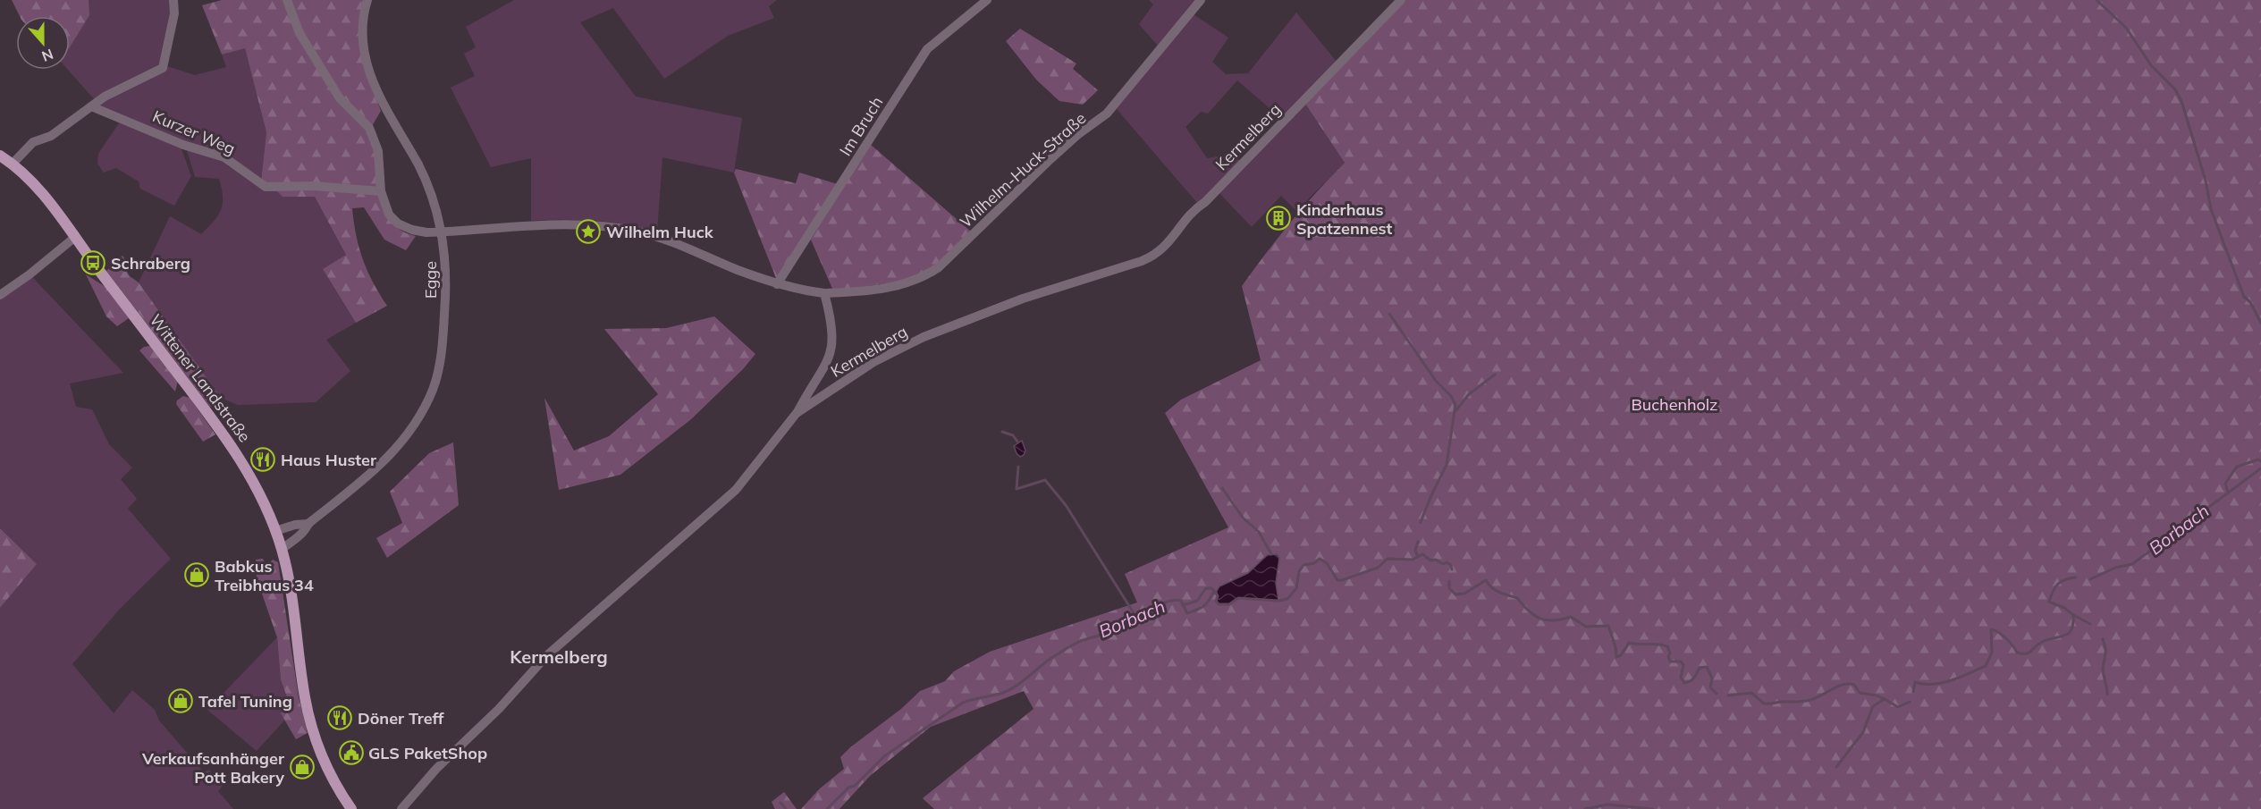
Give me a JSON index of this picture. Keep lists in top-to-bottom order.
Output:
{
  "streets": {
    "main road": ["Wittener Landstraße"],
    "street": [
      "Im Bruch",
      "Kurzer Weg",
      "Kermelberg",
      "Wilhelm-Huck-Straße",
      "Egge"
    ]
  },
  "crossings": [
    ["Im Bruch", "Wilhelm-Huck-Straße"],
    ["Kurzer Weg", "Wilhelm-Huck-Straße"],
    ["Wilhelm-Huck-Straße", "Egge"],
    ["Egge", "Wittener Landstraße"]
  ],
  "districts": ["Kermelberg"],
  "water": ["Borbach"],
  "parks": ["Buchenholz"],
  "places": {
    "building": ["Kinderhaus Spatzennest"],
    "place": ["Wilhelm Huck"],
    "bus stop": ["Schraberg"],
    "restaurant": ["Haus Huster", "Döner Treff"],
    "shop": ["Babkus Treibhaus 34", "Tafel Tuning", "Verkaufsanhänger Pott Bakery"],
    "public building": ["GLS PaketShop"]
  },
  "north": "bottom"
}
